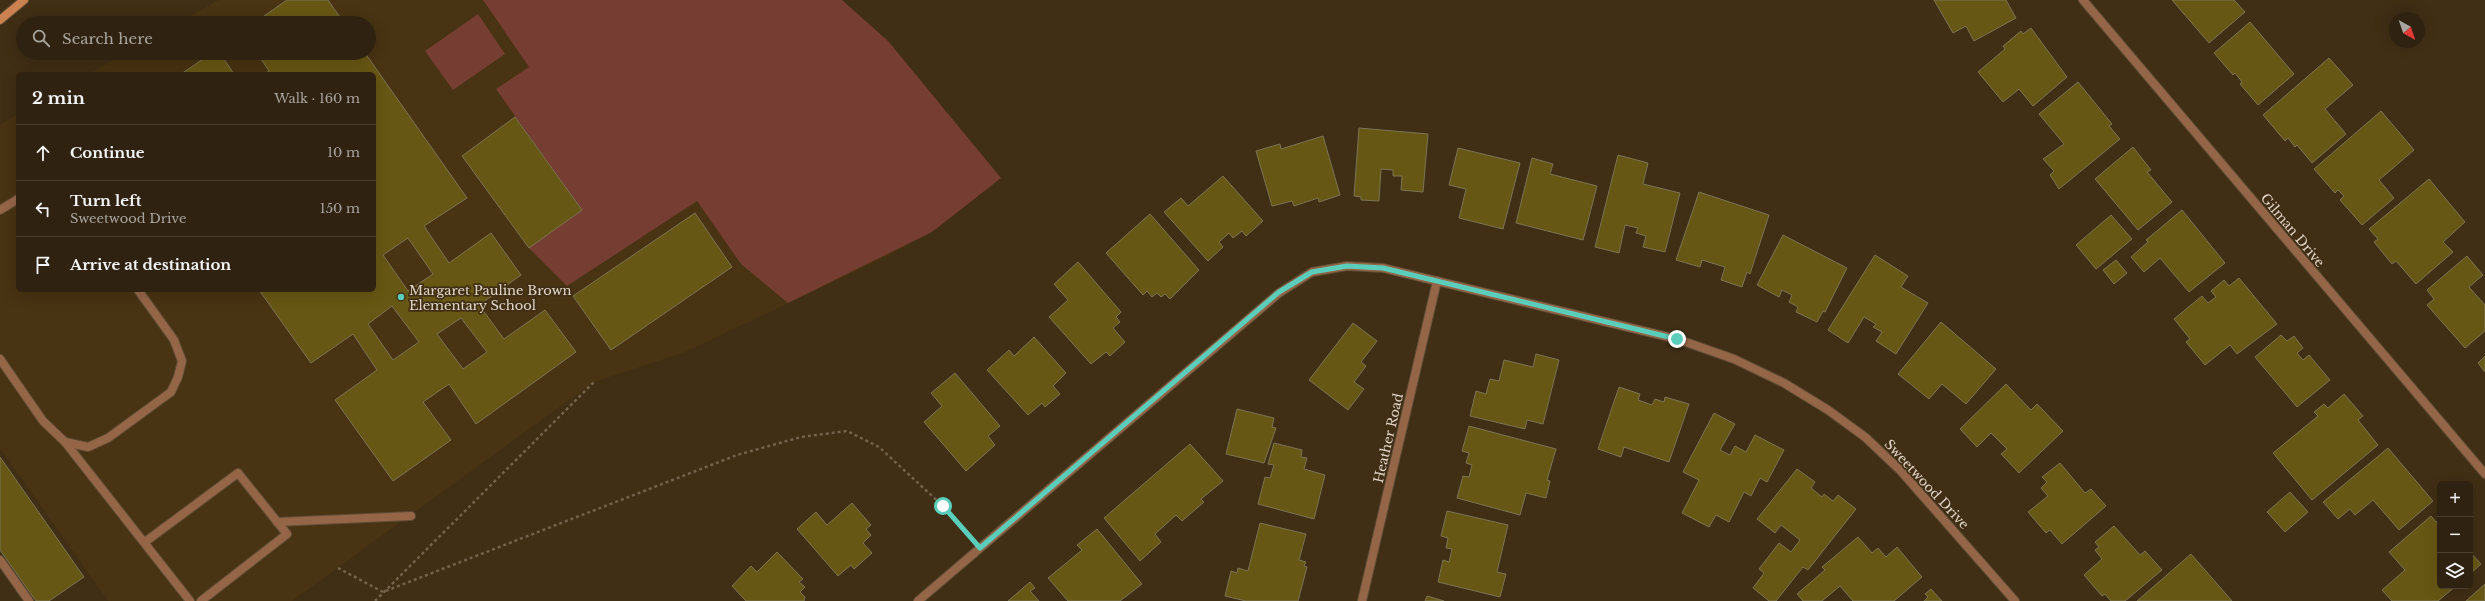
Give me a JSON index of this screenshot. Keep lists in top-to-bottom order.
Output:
{
  "streets": {
    "street": ["Gilman Drive", "Heather Road", "Sweetwood Drive"]
  },
  "crossings": [
    ["Heather Road", "Sweetwood Drive"]
  ],
  "places": ["Margaret Pauline Brown Elementary School"],
  "north": "bottom right",
  "page": {
    "search": "Search here",
    "heading": ["2 min", "Walk · 160 m"],
    "list": [
      ["Continue", "10 m"],
      ["Turn left", "Sweetwood Drive", "150 m"],
      "Arrive at destination"
    ],
    "map_buttons": ["+", "−"]
  }
}
